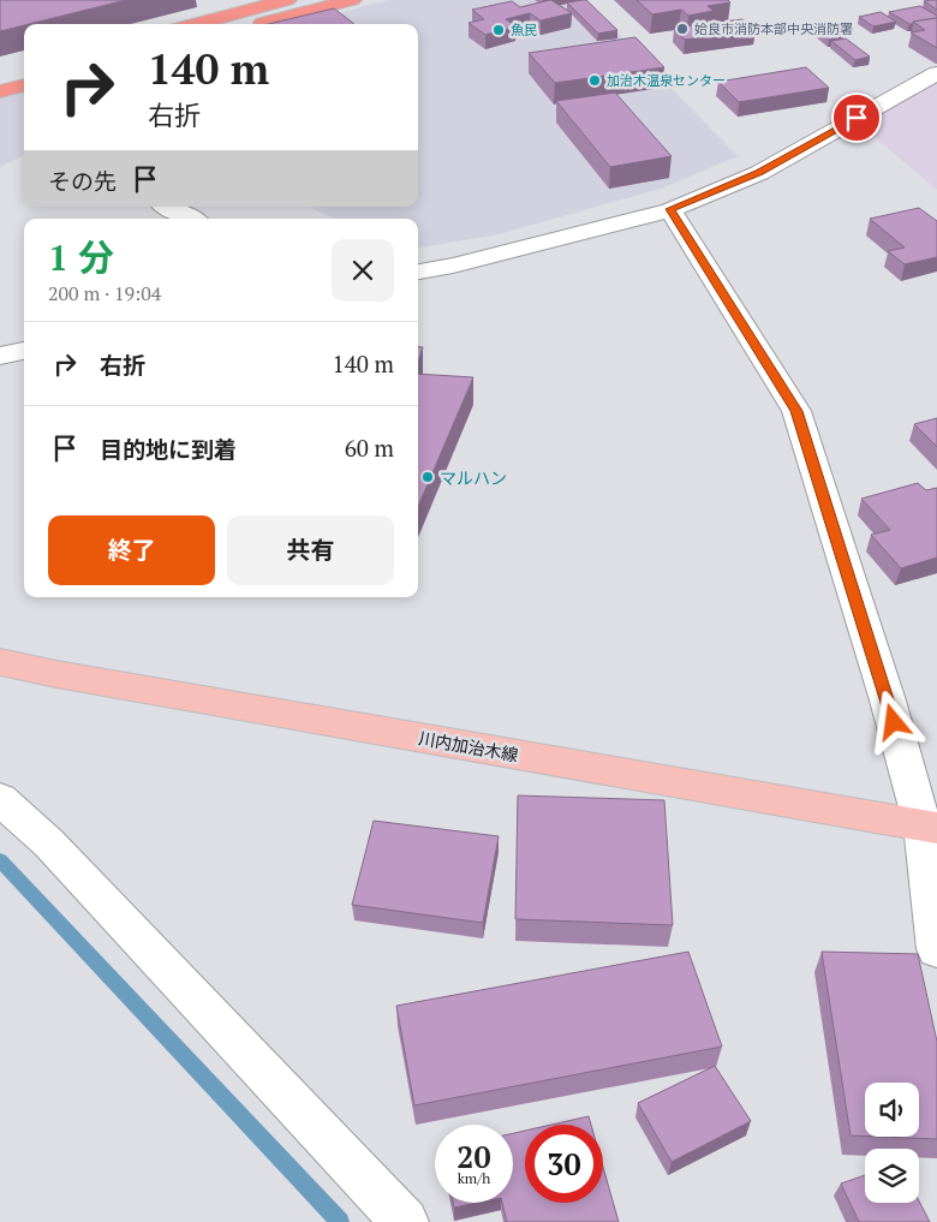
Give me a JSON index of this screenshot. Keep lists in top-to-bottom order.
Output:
{
  "streets": {
    "main road": ["川内加治木線"]
  },
  "places": [
    "姶良市消防本部中央消防署",
    "魚民",
    "加治木温泉センター",
    "マルハン"
  ],
  "page": {
    "turn": ["140 m", "右折"],
    "then": "その先",
    "heading": ["1 分", "200 m · 19:04"],
    "list": [
      {
        "name": "右折",
        "value": "140 m"
      },
      {
        "name": "目的地に到着",
        "value": "60 m"
      }
    ],
    "buttons": ["終了", "共有"],
    "speed": "20 km/h",
    "limit": "30"
  }
}
